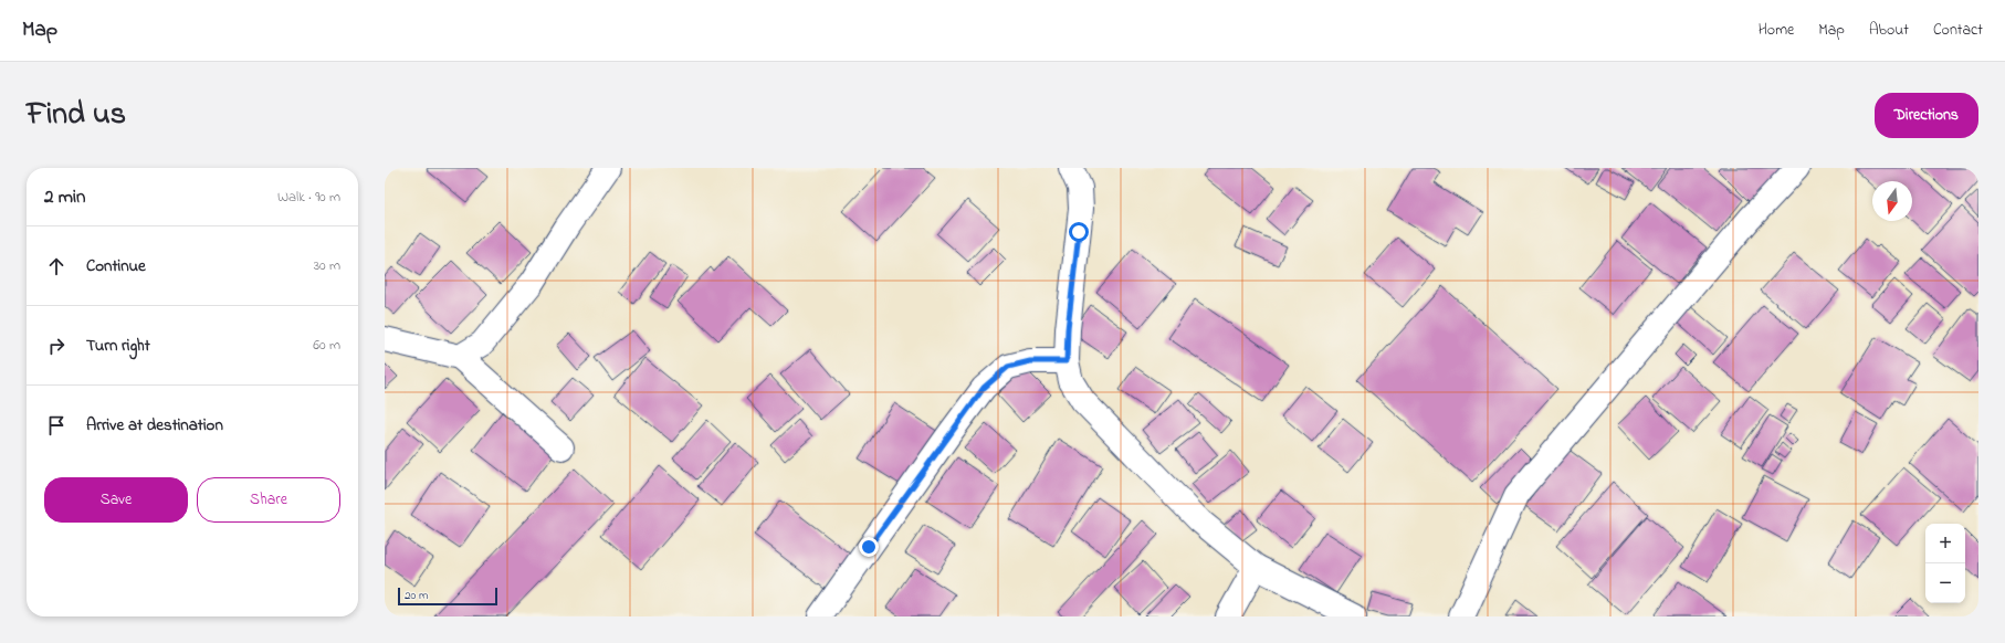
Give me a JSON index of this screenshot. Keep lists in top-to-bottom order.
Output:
{
  "scale_bar": "20 m",
  "north": "bottom",
  "page": {
    "header": "Map",
    "nav": [
      "Home",
      "Map",
      "About",
      "Contact"
    ],
    "title": "Find us",
    "buttons": [
      "Directions",
      ["Save", "Share"]
    ],
    "heading": ["2 min", "Walk · 90 m"],
    "list": [
      ["Continue", "30 m"],
      ["Turn right", "60 m"],
      "Arrive at destination"
    ],
    "map_buttons": ["+", "−"],
    "scale": "20 m"
  }
}
